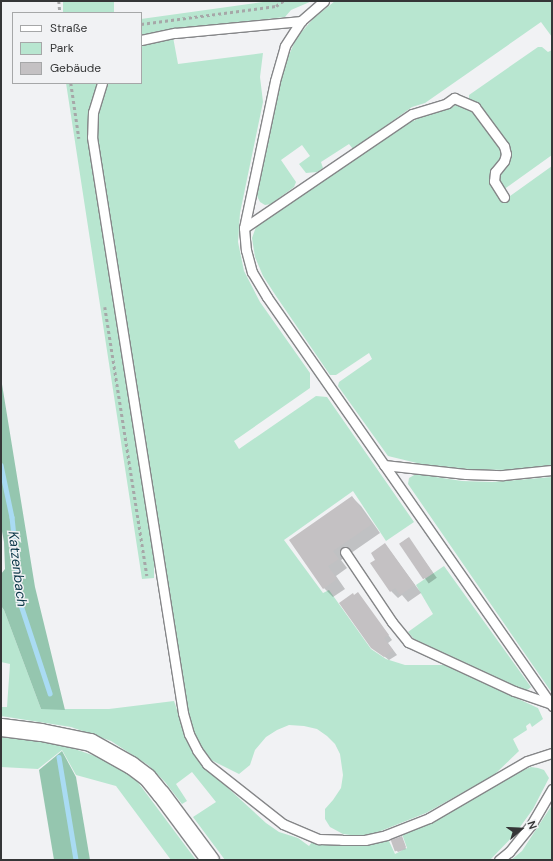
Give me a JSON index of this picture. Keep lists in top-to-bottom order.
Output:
{
  "water": ["Katzenbach"],
  "legend": ["Straße", "Park", "Gebäude"],
  "north": "right"
}
